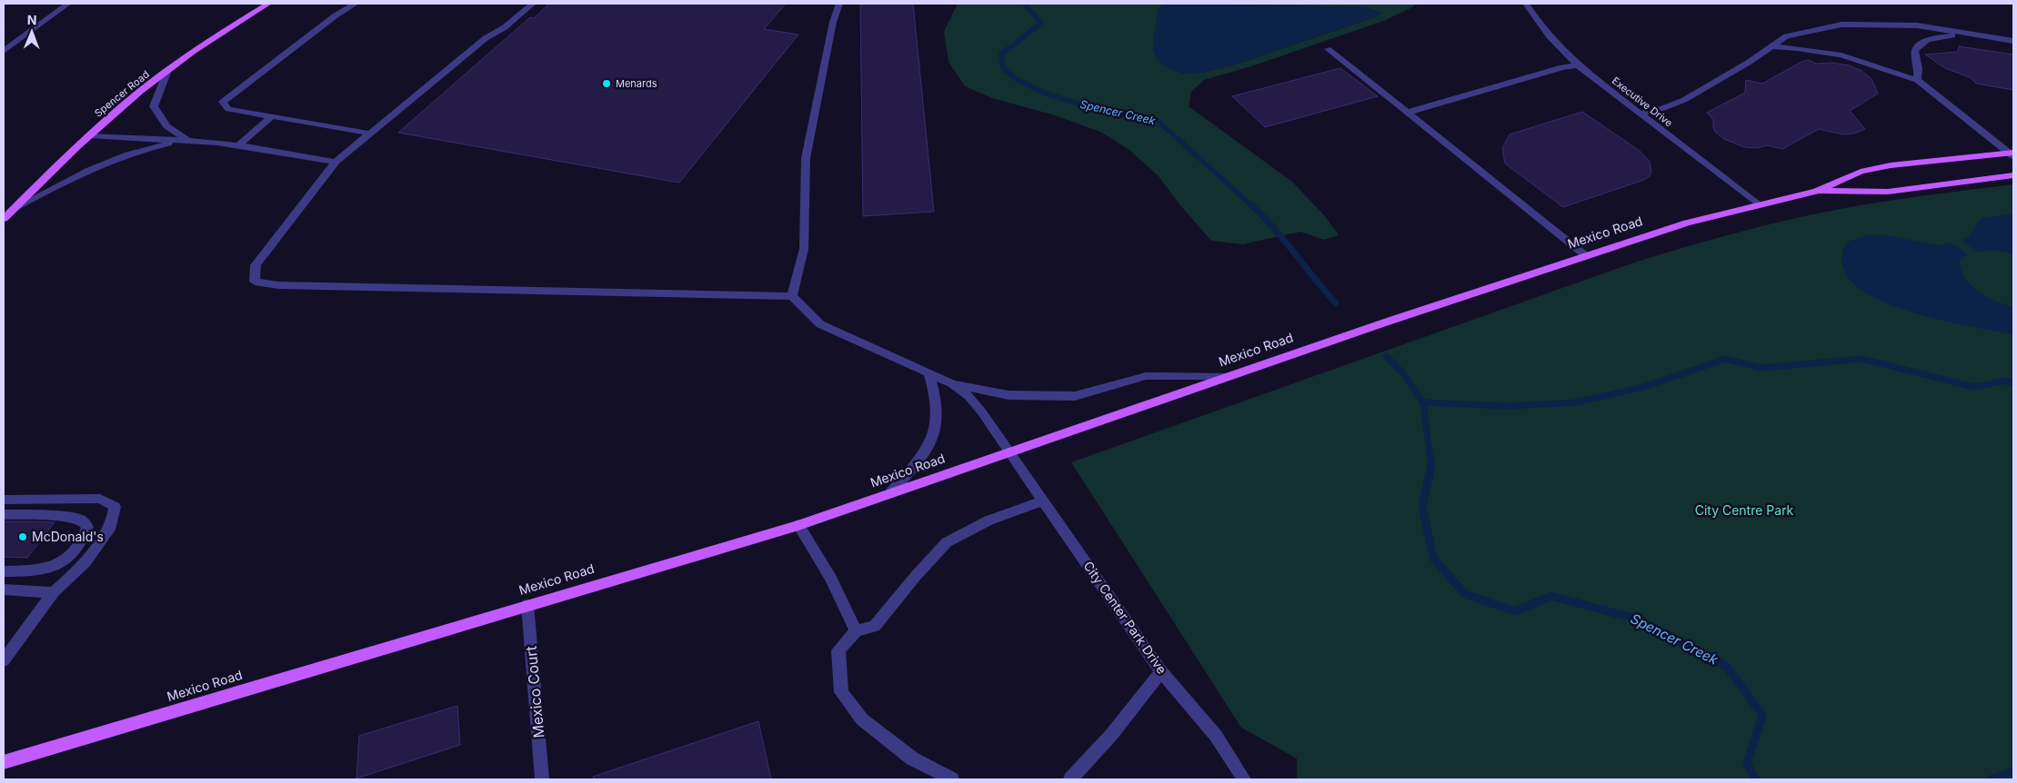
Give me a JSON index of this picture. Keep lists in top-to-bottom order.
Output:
{
  "streets": {
    "main road": ["Spencer Road", "Mexico Road"],
    "street": ["Executive Drive", "City Center Park Drive", "Mexico Court"]
  },
  "crossings": [
    ["Executive Drive", "Mexico Road"],
    ["Mexico Road", "City Center Park Drive"],
    ["Mexico Road", "Mexico Court"]
  ],
  "water": ["Spencer Creek"],
  "parks": ["City Centre Park"],
  "places": ["Menards", "McDonald's"],
  "north": "top"
}
